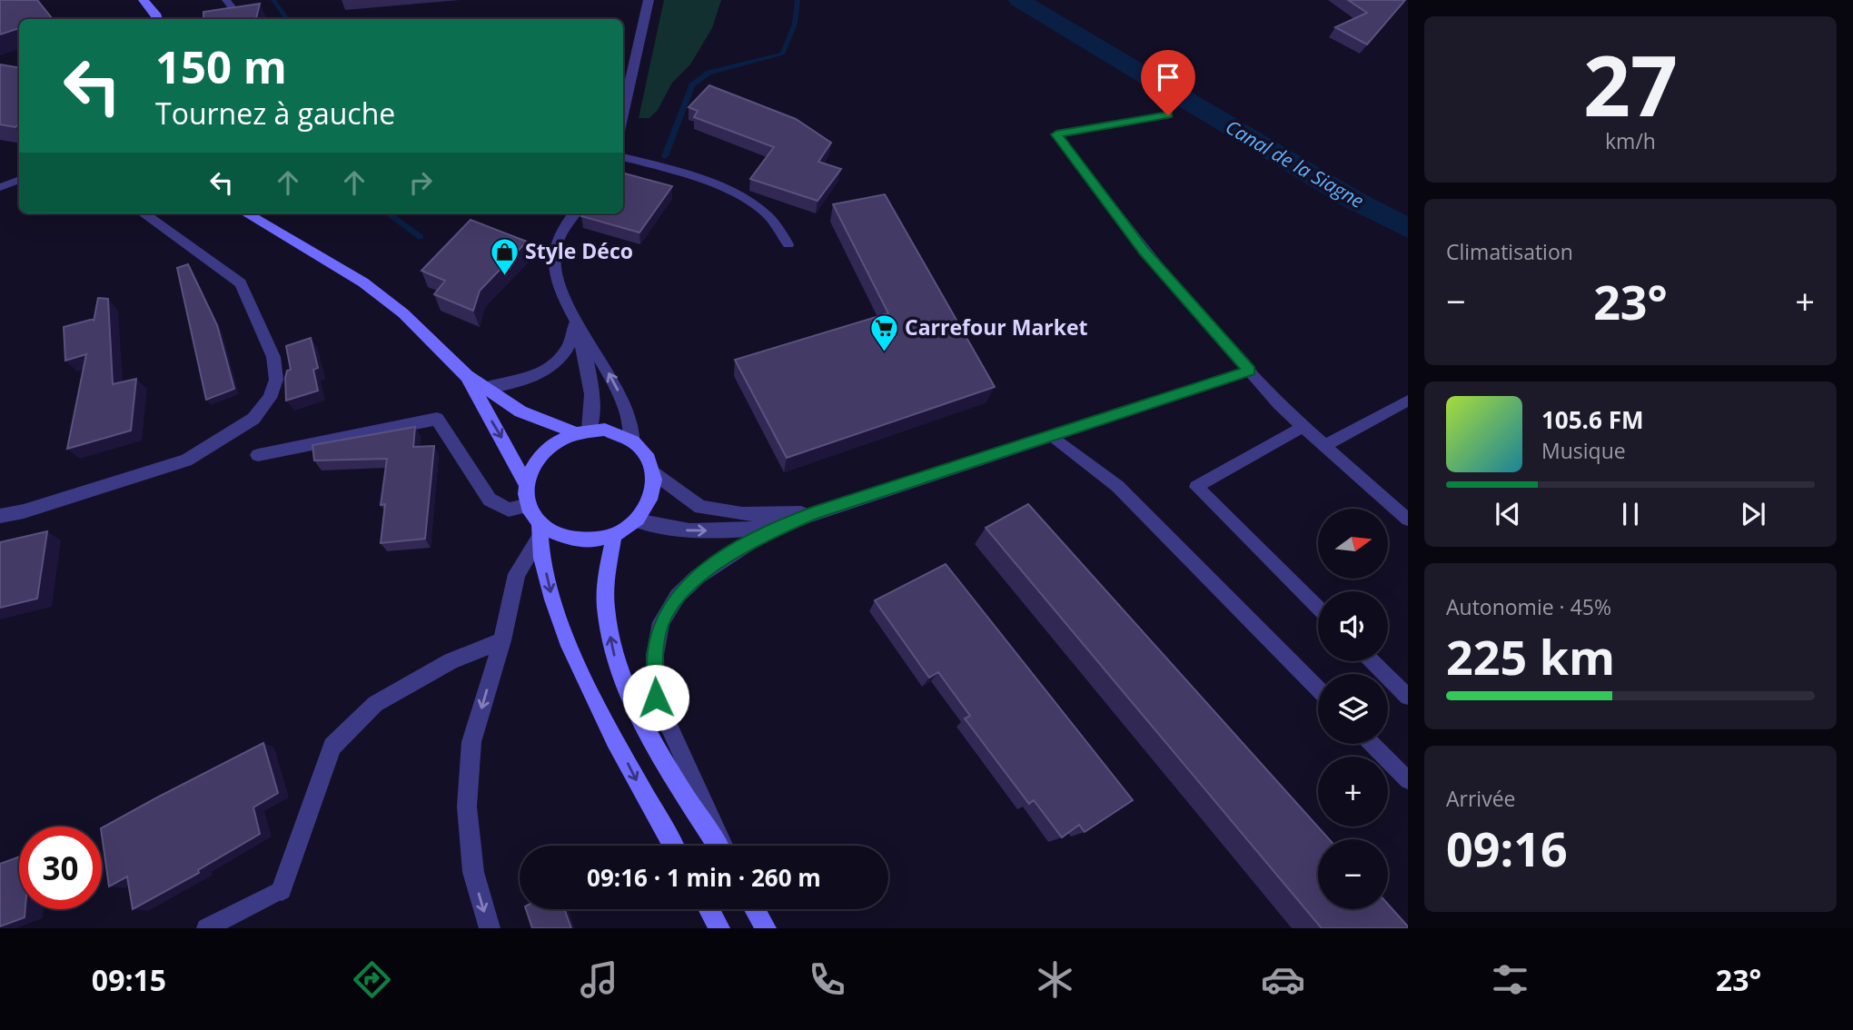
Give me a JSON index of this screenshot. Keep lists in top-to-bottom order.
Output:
{
  "water": ["Canal de la Siagne"],
  "places": {
    "shop": ["Style Déco"],
    "supermarket": ["Carrefour Market"]
  },
  "north": "right",
  "page": {
    "tile": [
      ["27", "km/h"],
      "Climatisation",
      ["Autonomie · 45%", "225 km"],
      ["Arrivée", "09:16"]
    ],
    "turn": ["150 m", "Tournez à gauche"],
    "heat": ["−", "23°", "+"],
    "song": ["105.6 FM", "Musique"],
    "map_buttons": ["+", "−"],
    "limit": "30",
    "trip": "09:16 · 1 min · 260 m",
    "tabs": ["09:15", "23°"]
  }
}
